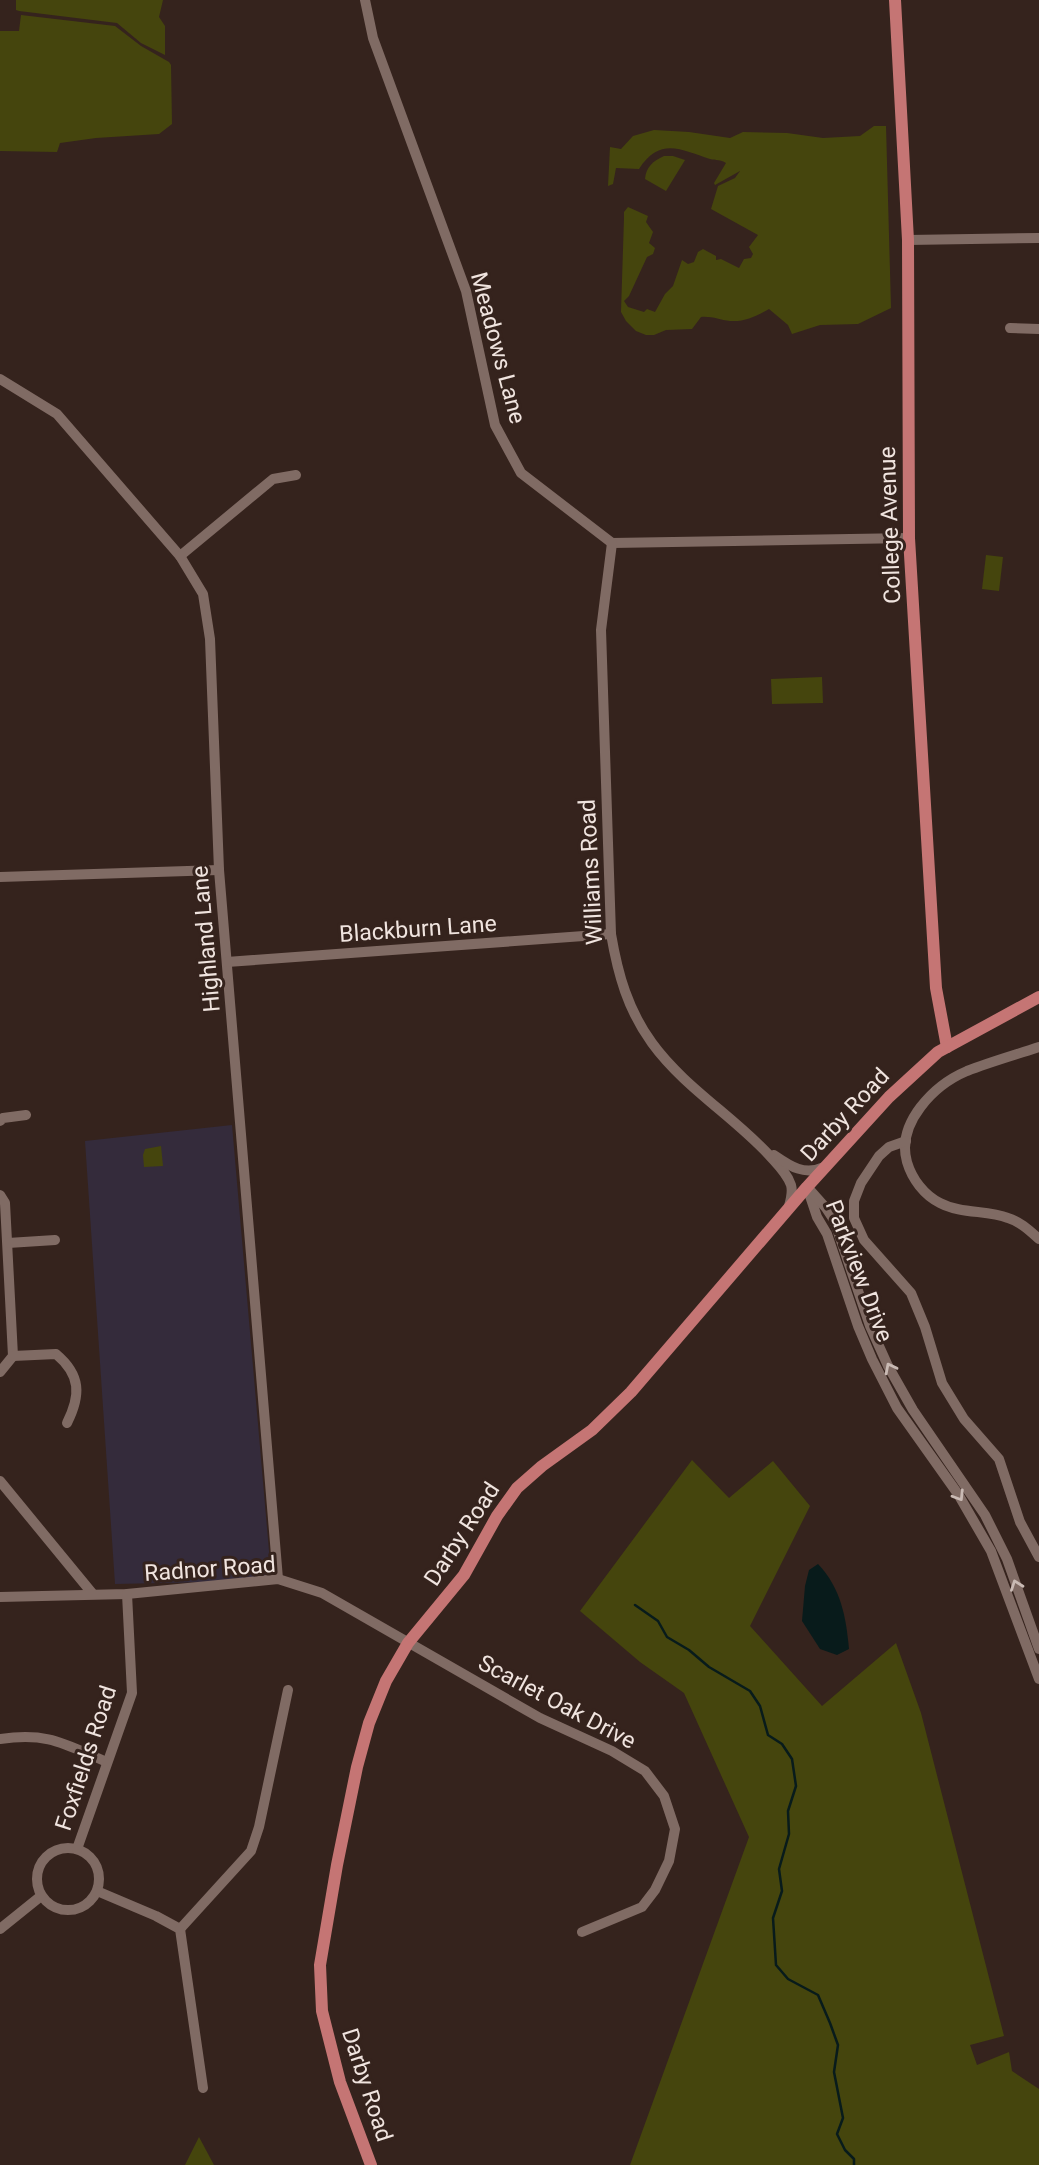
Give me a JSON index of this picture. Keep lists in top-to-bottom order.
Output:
{
  "streets": {
    "main road": ["College Avenue", "Darby Road"],
    "street": [
      "Meadows Lane",
      "Williams Road",
      "Blackburn Lane",
      "Highland Lane",
      "Parkview Drive",
      "Radnor Road",
      "Scarlet Oak Drive",
      "Foxfields Road"
    ]
  },
  "crossings": [
    ["Meadows Lane", "Williams Road"],
    ["College Avenue", "Darby Road"],
    ["Williams Road", "Blackburn Lane"],
    ["Williams Road", "Darby Road"],
    ["Blackburn Lane", "Highland Lane"],
    ["Highland Lane", "Radnor Road"],
    ["Darby Road", "Parkview Drive"],
    ["Darby Road", "Radnor Road"],
    ["Darby Road", "Scarlet Oak Drive"],
    ["Radnor Road", "Scarlet Oak Drive"],
    ["Radnor Road", "Foxfields Road"]
  ]
}
